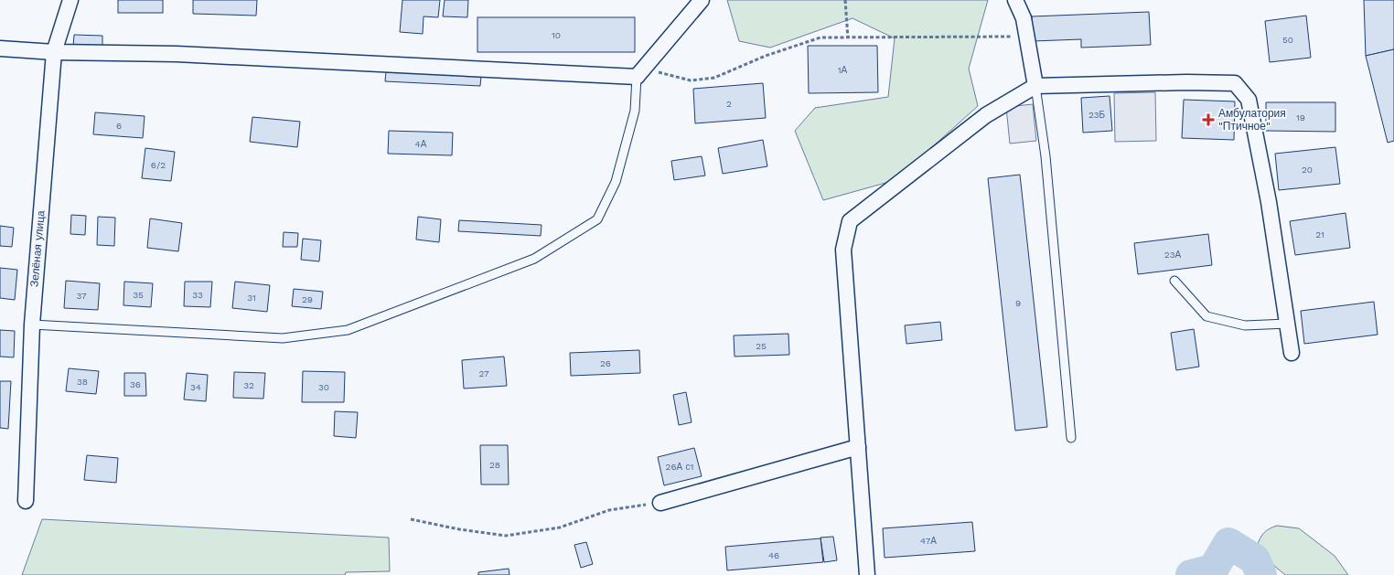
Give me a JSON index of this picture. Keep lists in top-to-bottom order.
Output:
{
  "streets": {
    "street": ["Зелёная улица"]
  },
  "places": {
    "health": ["Амбулатория \"Птичное\""]
  },
  "house_numbers": [
    "10",
    "50",
    "1А",
    "2",
    "23Б",
    "19",
    "6",
    "4А",
    "6/2",
    "20",
    "21",
    "23А",
    "35",
    "33",
    "37",
    "31",
    "29",
    "9",
    "25",
    "26",
    "27",
    "38",
    "36",
    "32",
    "34",
    "30",
    "28",
    "26А с1",
    "47А",
    "46"
  ]
}
